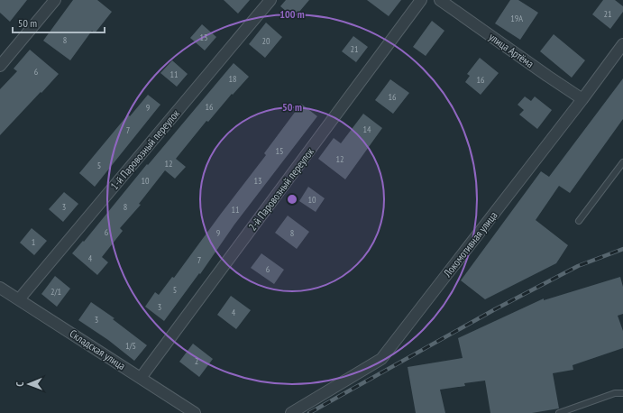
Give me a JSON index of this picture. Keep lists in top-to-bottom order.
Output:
{
  "streets": {
    "street": [
      "улица Артёма",
      "1-й Паровозный переулок",
      "2-й Паровозный переулок",
      "Локомотивная улица",
      "Складская улица"
    ]
  },
  "crossings": [
    ["улица Артёма", "Локомотивная улица"],
    ["1-й Паровозный переулок", "Складская улица"],
    ["2-й Паровозный переулок", "Складская улица"]
  ],
  "house_numbers": [
    "21",
    "19А",
    "13",
    "8",
    "20",
    "21",
    "6",
    "11",
    "18",
    "16",
    "16",
    "16",
    "9",
    "14",
    "7",
    "15",
    "12",
    "12",
    "5",
    "10",
    "13",
    "10",
    "3",
    "8",
    "11",
    "6",
    "9",
    "8",
    "1",
    "4",
    "7",
    "6",
    "5",
    "2/1",
    "3",
    "4",
    "3",
    "1/5",
    "2"
  ],
  "scale_bar": "50 m",
  "north": "left",
  "rings": ["100 m", "50 m"]
}
